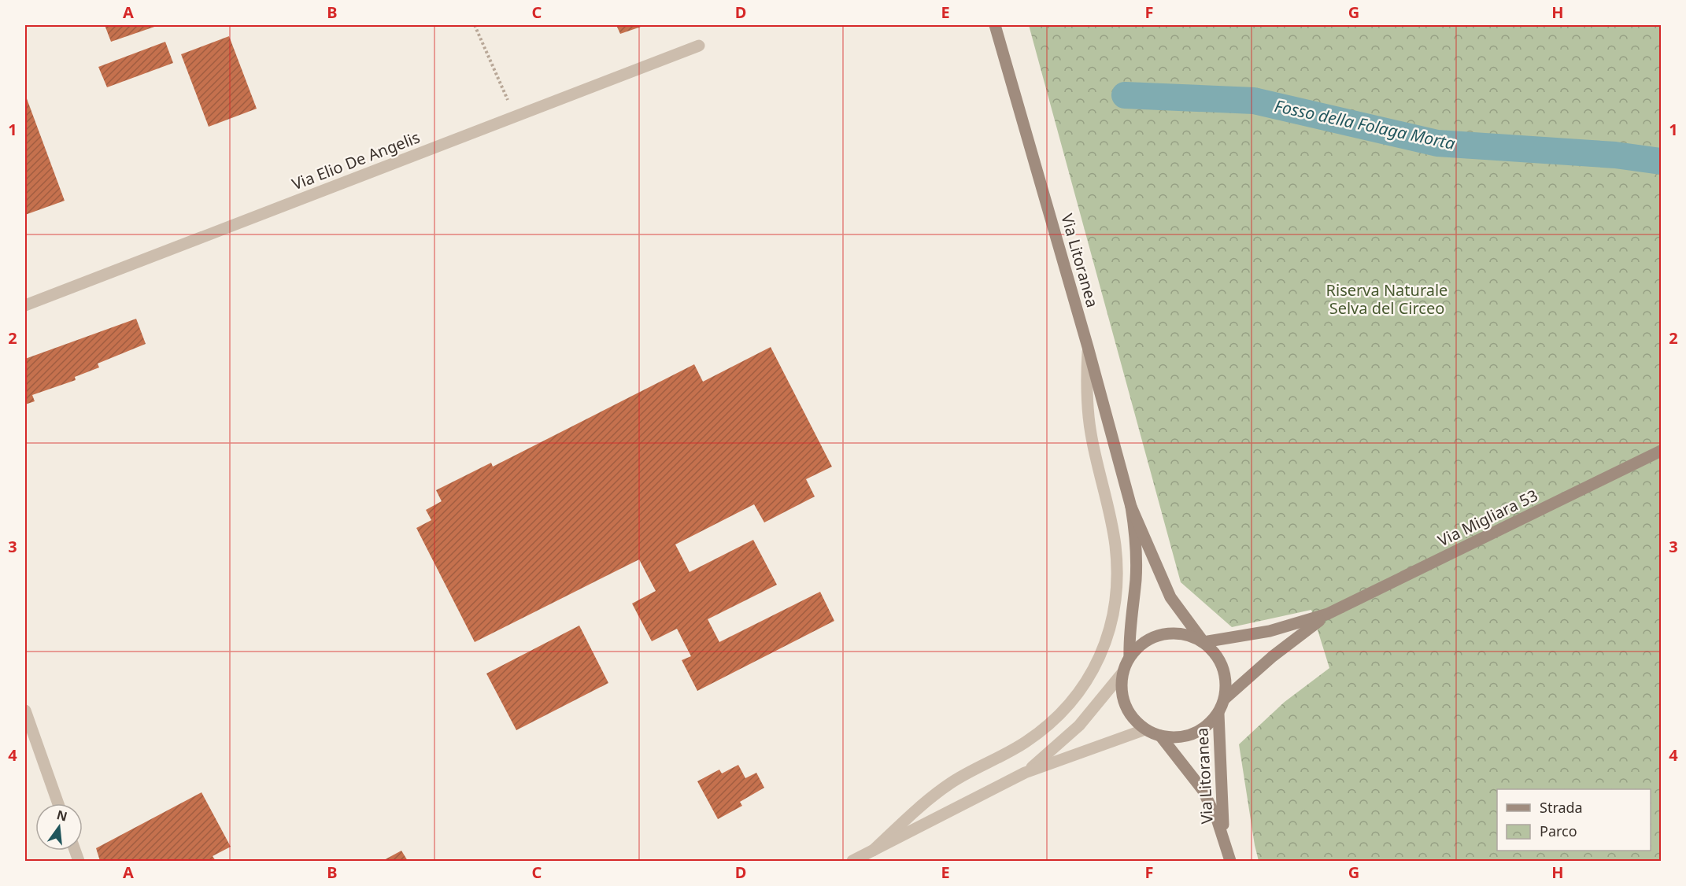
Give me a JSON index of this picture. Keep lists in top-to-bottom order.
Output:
{
  "streets": {
    "main road": ["Via Litoranea", "Via Migliara 53"],
    "street": ["Via Elio De Angelis"]
  },
  "crossings": [
    ["Via Litoranea", "Via Migliara 53"]
  ],
  "water": ["Fosso della Folaga Morta"],
  "parks": ["Riserva Naturale Selva del Circeo"],
  "legend": ["Strada", "Parco"],
  "north": "top",
  "grid": {
    "columns": [
      "A",
      "B",
      "C",
      "D",
      "E",
      "F",
      "G",
      "H"
    ],
    "rows": [
      "1",
      "2",
      "3",
      "4"
    ]
  }
}
